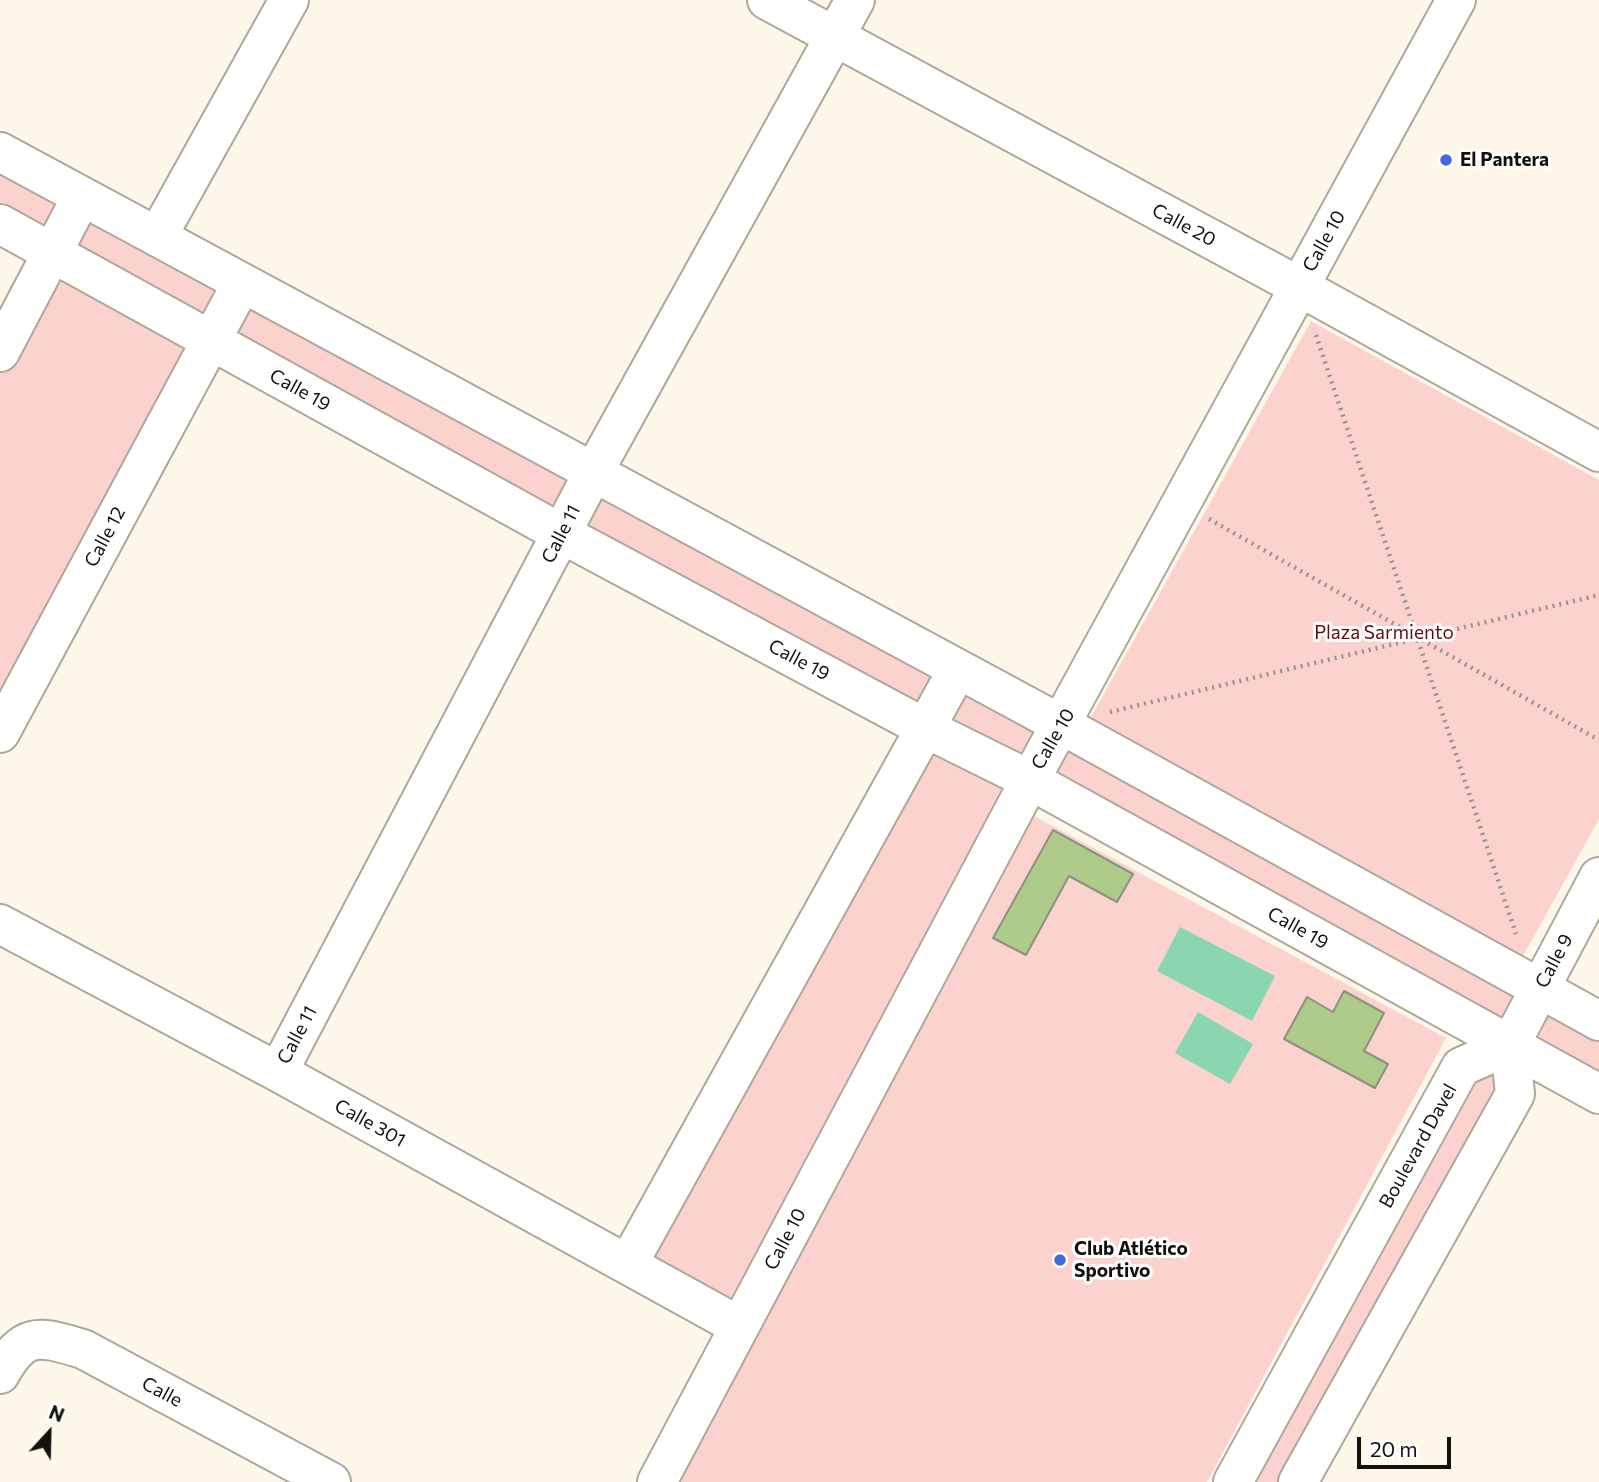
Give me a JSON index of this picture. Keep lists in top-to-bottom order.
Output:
{
  "streets": {
    "street": [
      "Calle 20",
      "Calle 10",
      "Calle 19",
      "Calle 11",
      "Calle 12",
      "Calle 9",
      "Calle 301",
      "Boulevard Davel",
      "Calle"
    ]
  },
  "crossings": [
    ["Calle 20", "Calle 10"],
    ["Calle 20", "Calle 11"],
    ["Calle 10", "Calle 19"],
    ["Calle 10", "Calle 301"],
    ["Calle 19", "Calle 11"],
    ["Calle 19", "Calle 12"],
    ["Calle 19", "Calle 9"],
    ["Calle 19", "Boulevard Davel"],
    ["Calle 11", "Calle 301"],
    ["Calle 9", "Boulevard Davel"]
  ],
  "parks": ["Plaza Sarmiento"],
  "places": ["El Pantera", "Club Atlético Sportivo"],
  "scale_bar": "20 m",
  "north": "top"
}
